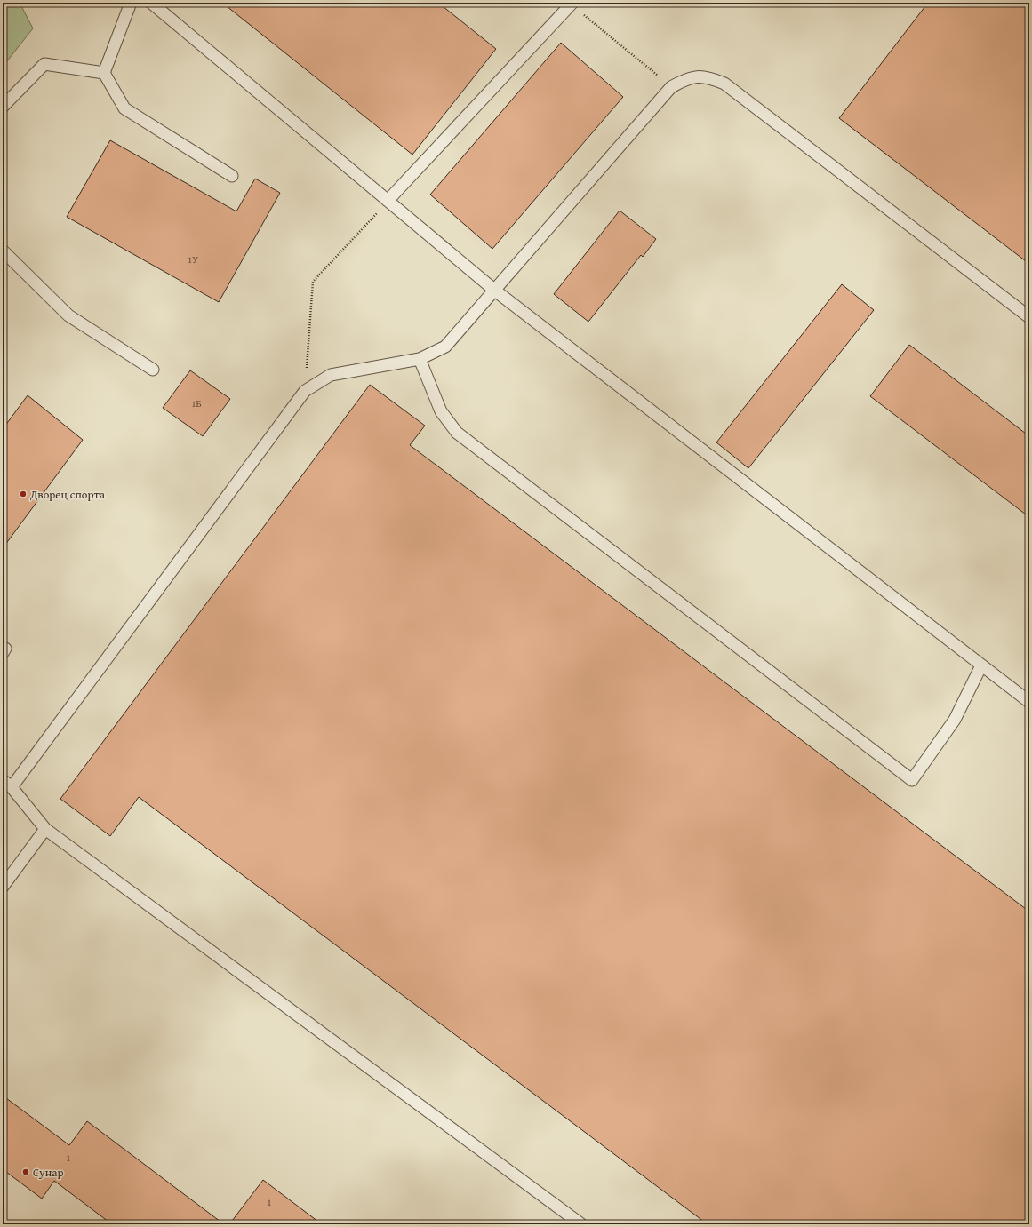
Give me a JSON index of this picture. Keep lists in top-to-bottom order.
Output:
{
  "places": ["Дворец спорта", "Сунар"],
  "house_numbers": [
    "1У",
    "1Б",
    "1",
    "1"
  ]
}
